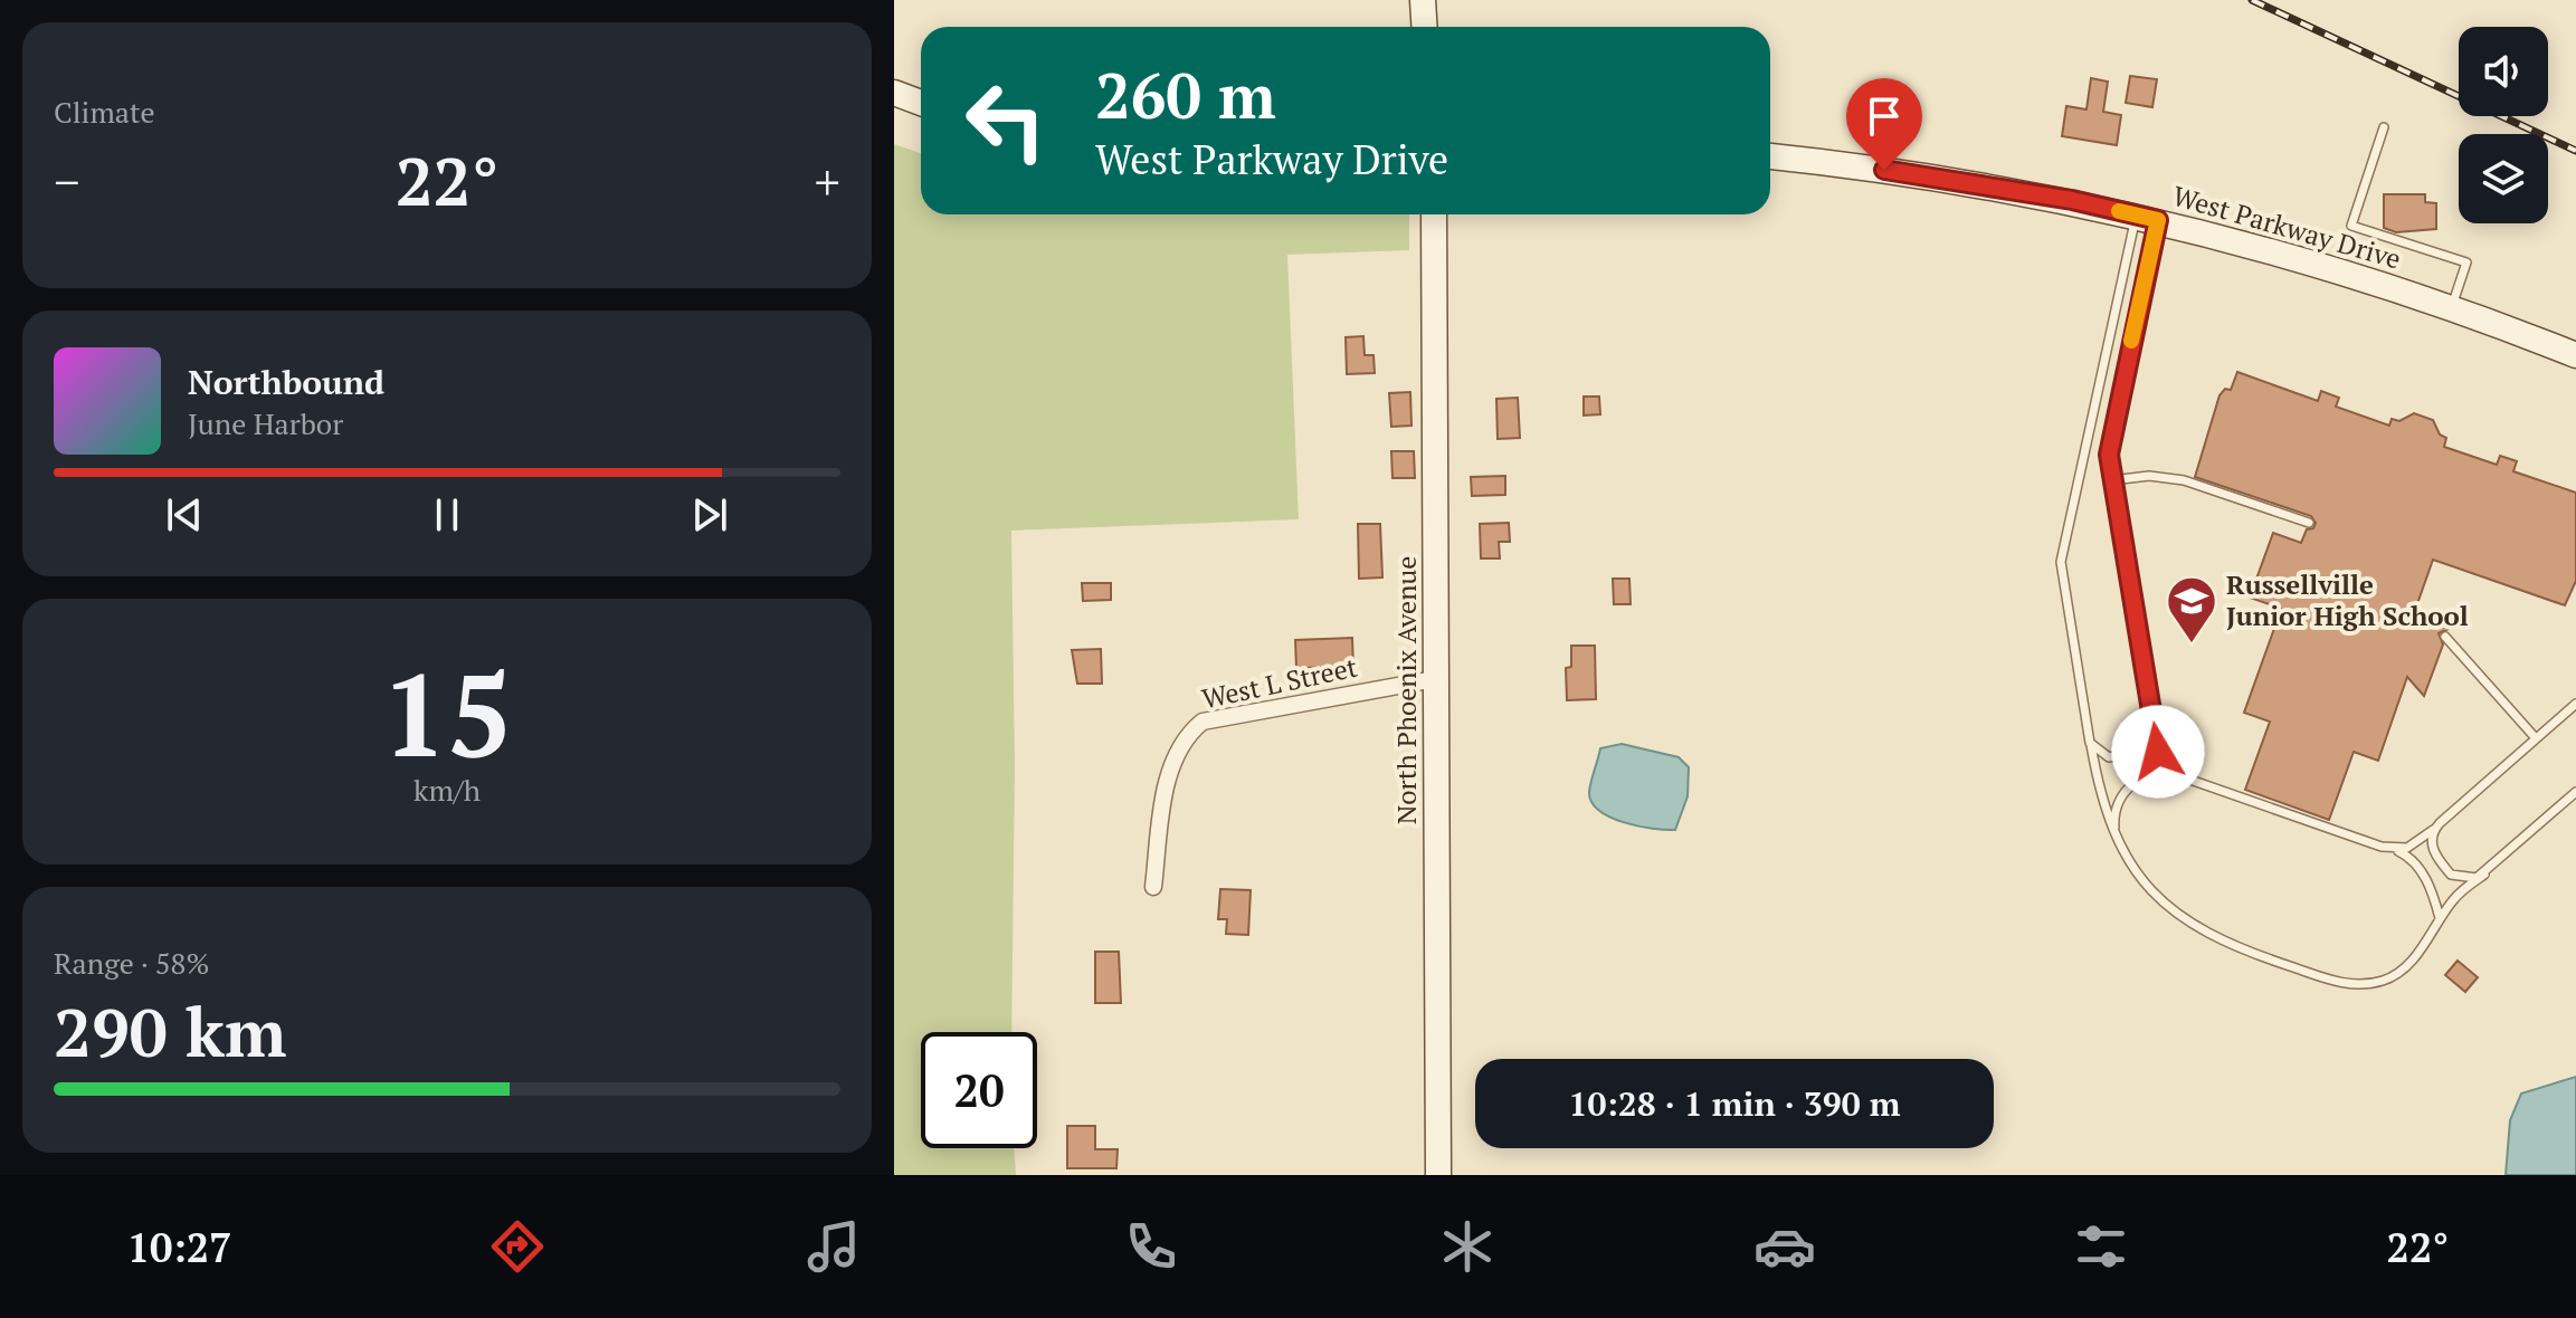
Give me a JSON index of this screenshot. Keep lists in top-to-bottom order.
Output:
{
  "streets": {
    "street": ["West Parkway Drive", "West L Street", "North Phoenix Avenue"]
  },
  "crossings": [
    ["West L Street", "North Phoenix Avenue"]
  ],
  "places": {
    "school or university": ["Russellville Junior High School"]
  },
  "page": {
    "tile": [
      "Climate",
      ["15", "km/h"],
      ["Range · 58%", "290 km"]
    ],
    "turn": ["260 m", "West Parkway Drive"],
    "heat": ["−", "22°", "+"],
    "song": ["Northbound", "June Harbor"],
    "limit": "20",
    "trip": "10:28 · 1 min · 390 m",
    "tabs": ["10:27", "22°"]
  }
}
